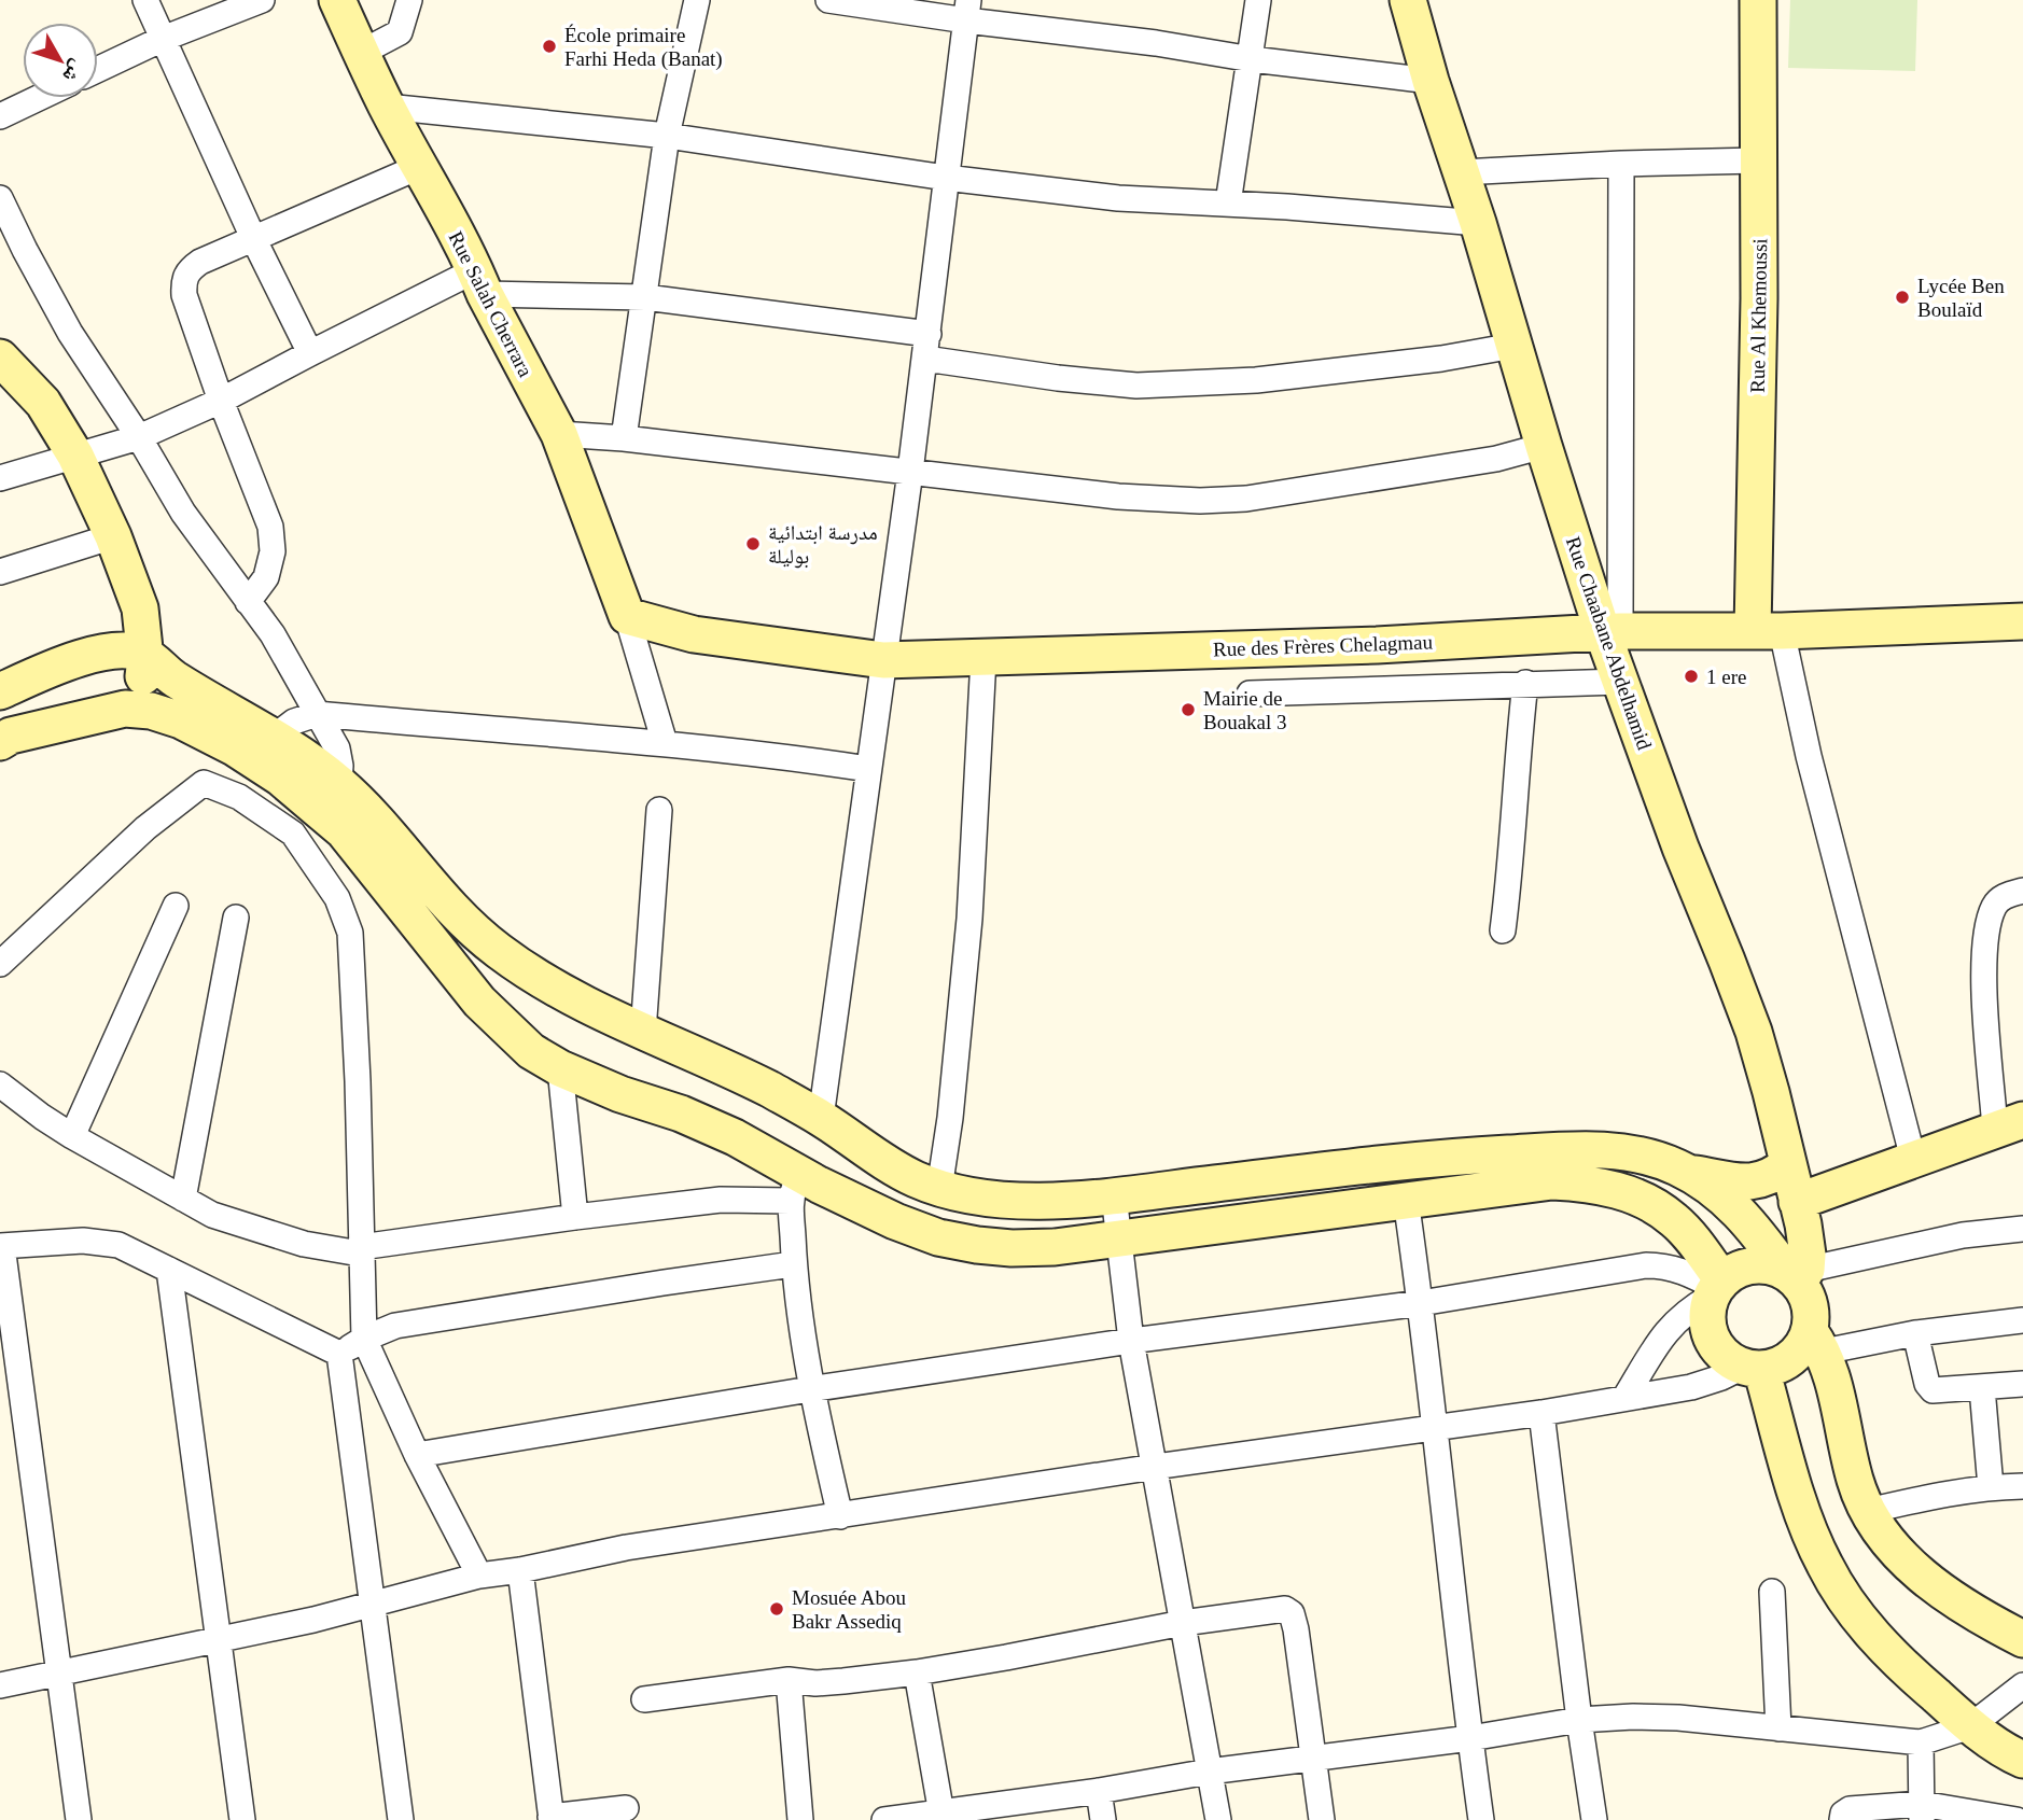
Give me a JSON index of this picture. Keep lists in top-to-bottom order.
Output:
{
  "streets": {
    "main road": [
      "Rue Salah Cherrara",
      "Rue Al Khemoussi",
      "Rue Chaabane Abdelhamid",
      "Rue des Frères Chelagmau"
    ]
  },
  "crossings": [
    ["Rue Salah Cherrara", "Rue des Frères Chelagmau"],
    ["Rue Al Khemoussi", "Rue des Frères Chelagmau"],
    ["Rue Chaabane Abdelhamid", "Rue des Frères Chelagmau"]
  ],
  "places": [
    "École primaire Farhi Heda (Banat)",
    "Lycée Ben Boulaïd",
    "مدرسة ابتدائية بوليلة",
    "1 ere",
    "Mairie de Bouakal 3",
    "Mosuée Abou Bakr Assediq"
  ],
  "north": "bottom right"
}
